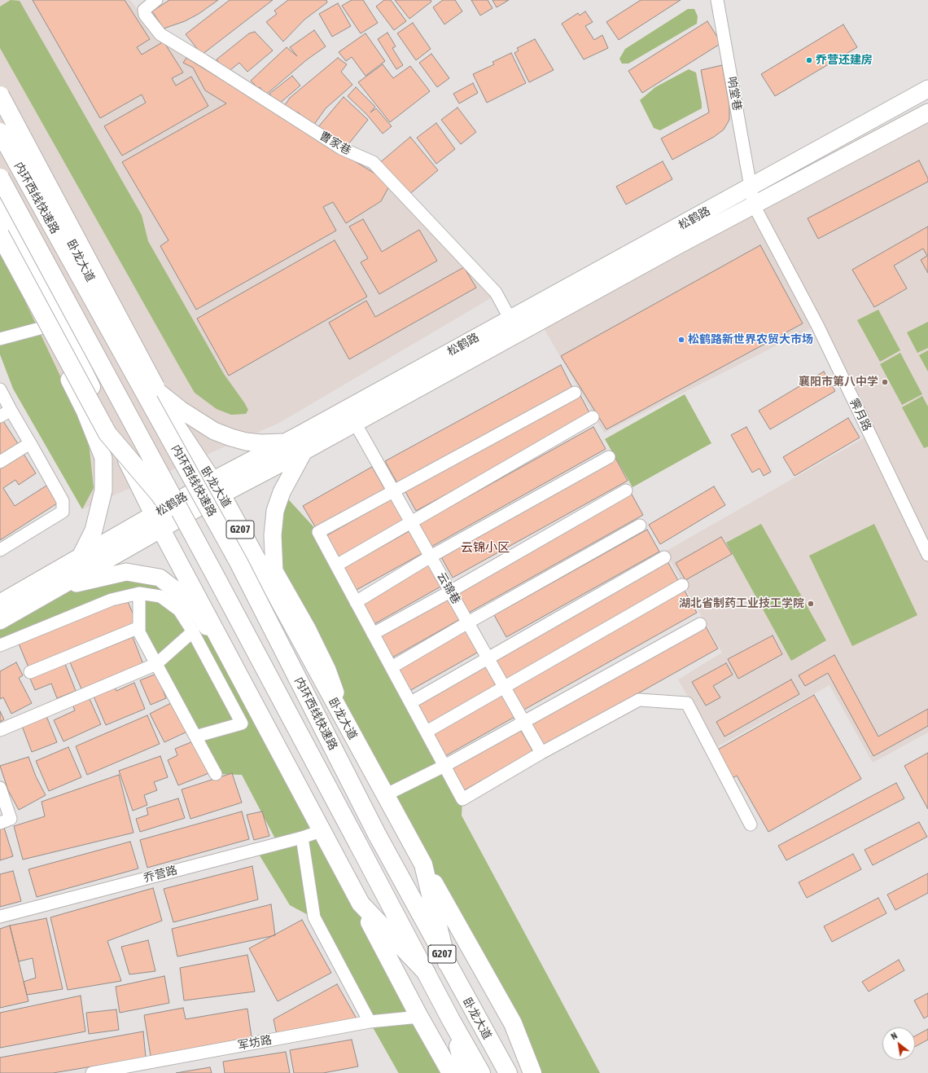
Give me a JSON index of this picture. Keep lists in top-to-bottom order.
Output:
{
  "streets": {
    "highway": ["内环西线快速路", "卧龙大道", "G207"],
    "main road": ["松鹤路"],
    "street": [
      "响堂巷",
      "曹家巷",
      "霁月路",
      "云锦巷",
      "乔营路",
      "军坊路"
    ]
  },
  "crossings": [
    ["响堂巷", "松鹤路"],
    ["响堂巷", "霁月路"],
    ["曹家巷", "松鹤路"],
    ["内环西线快速路", "卧龙大道"],
    ["松鹤路", "卧龙大道"],
    ["松鹤路", "霁月路"],
    ["松鹤路", "云锦巷"],
    ["卧龙大道", "乔营路"]
  ],
  "districts": ["云锦小区"],
  "places": [
    "乔营还建房",
    "松鹤路新世界农贸大市场",
    "襄阳市第八中学",
    "湖北省制药工业技工学院"
  ],
  "north": "top left"
}
